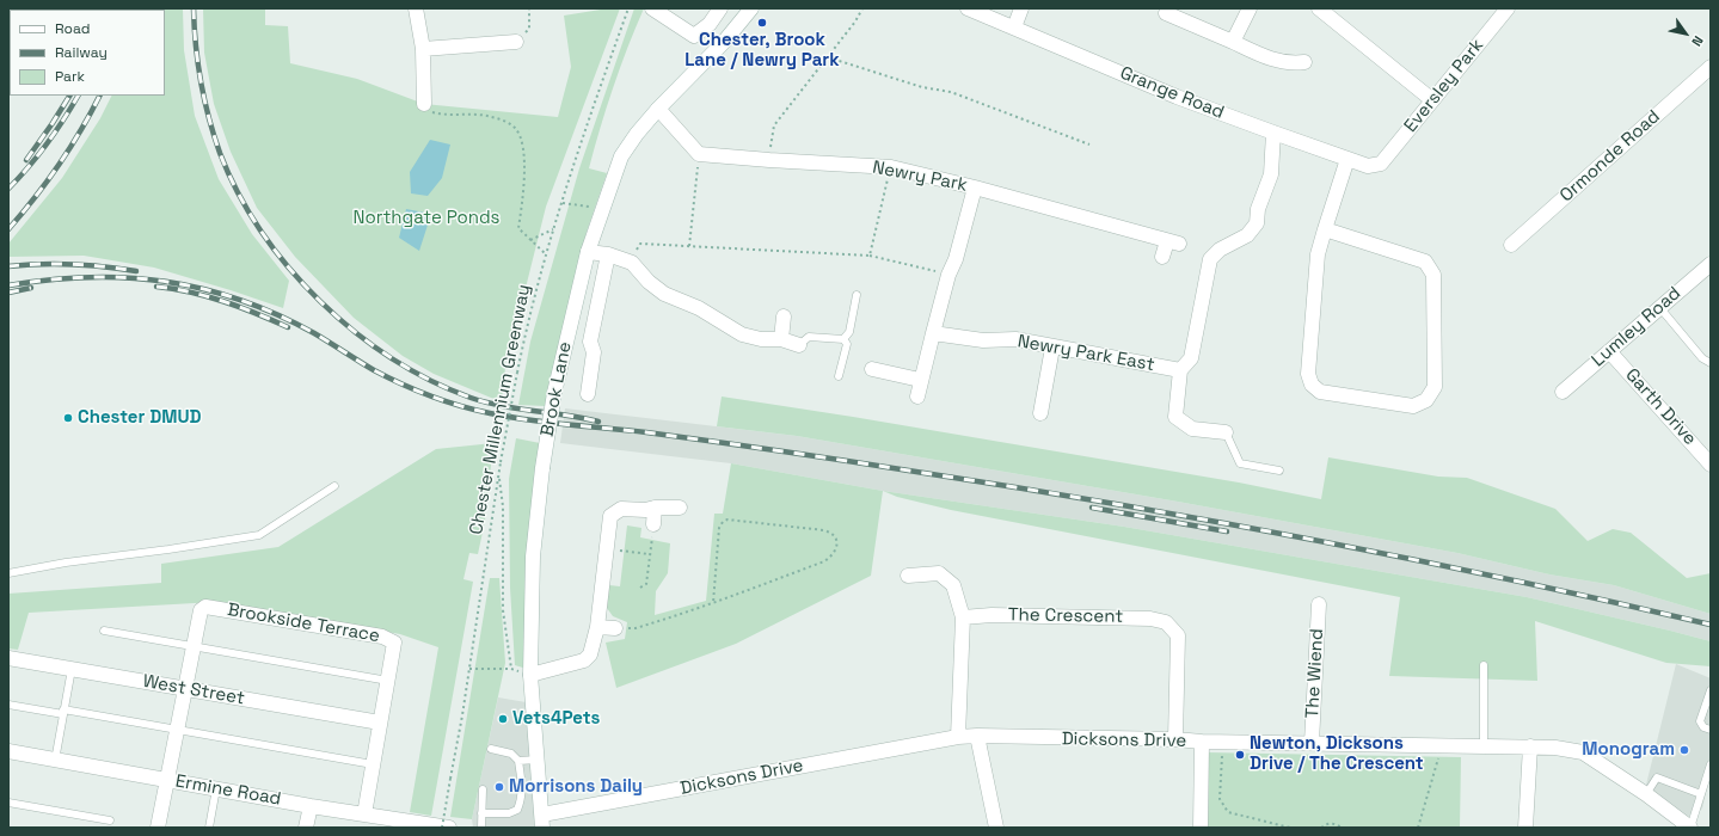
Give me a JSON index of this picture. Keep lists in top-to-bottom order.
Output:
{
  "streets": {
    "street": [
      "Eversley Park",
      "Grange Road",
      "Ormonde Road",
      "Newry Park",
      "Lumley Road",
      "Newry Park East",
      "Brook Lane",
      "Garth Drive",
      "The Crescent",
      "Brookside Terrace",
      "The Wiend",
      "West Street",
      "Dicksons Drive",
      "Ermine Road"
    ],
    "path": ["Chester Millennium Greenway"]
  },
  "crossings": [
    ["Eversley Park", "Grange Road"],
    ["Lumley Road", "Garth Drive"],
    ["Brook Lane", "Dicksons Drive"],
    ["The Crescent", "Dicksons Drive"],
    ["The Wiend", "Dicksons Drive"]
  ],
  "parks": ["Northgate Ponds"],
  "places": [
    "Chester, Brook Lane / Newry Park",
    "Chester DMUD",
    "Vets4Pets",
    "Monogram",
    "Newton, Dicksons Drive / The Crescent",
    "Morrisons Daily"
  ],
  "legend": ["Road", "Railway", "Park"],
  "north": "bottom right"
}
